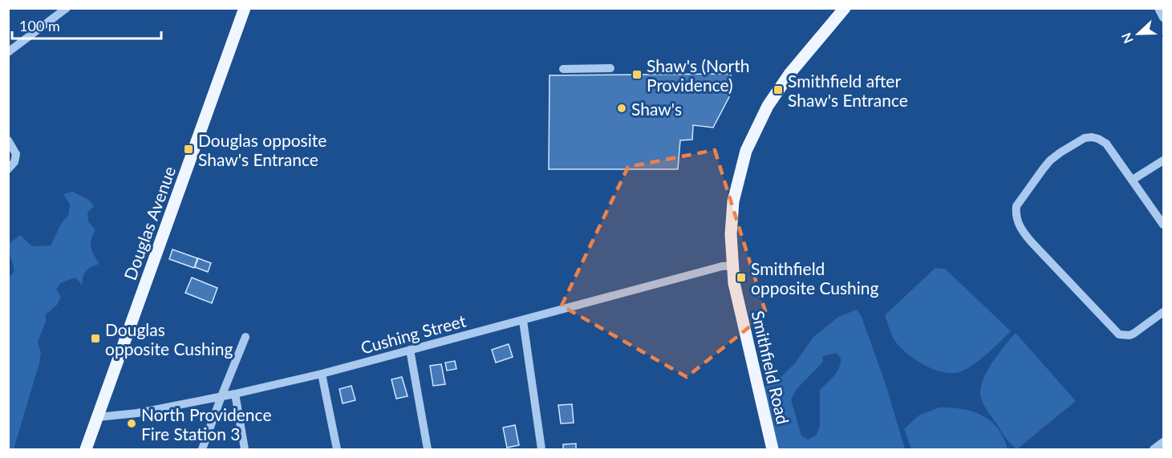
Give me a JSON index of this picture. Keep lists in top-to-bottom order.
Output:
{
  "streets": {
    "main road": ["Douglas Avenue", "Smithfield Road"],
    "street": ["Cushing Street"]
  },
  "crossings": [
    ["Douglas Avenue", "Cushing Street"],
    ["Cushing Street", "Smithfield Road"]
  ],
  "places": {
    "transit": [
      "Shaw's (North Providence)",
      "Smithfield after Shaw's Entrance",
      "Douglas opposite Shaw's Entrance",
      "Smithfield opposite Cushing",
      "Douglas opposite Cushing"
    ],
    "other": ["Shaw's", "North Providence Fire Station 3"]
  },
  "scale_bar": "100 m",
  "north": "left"
}
